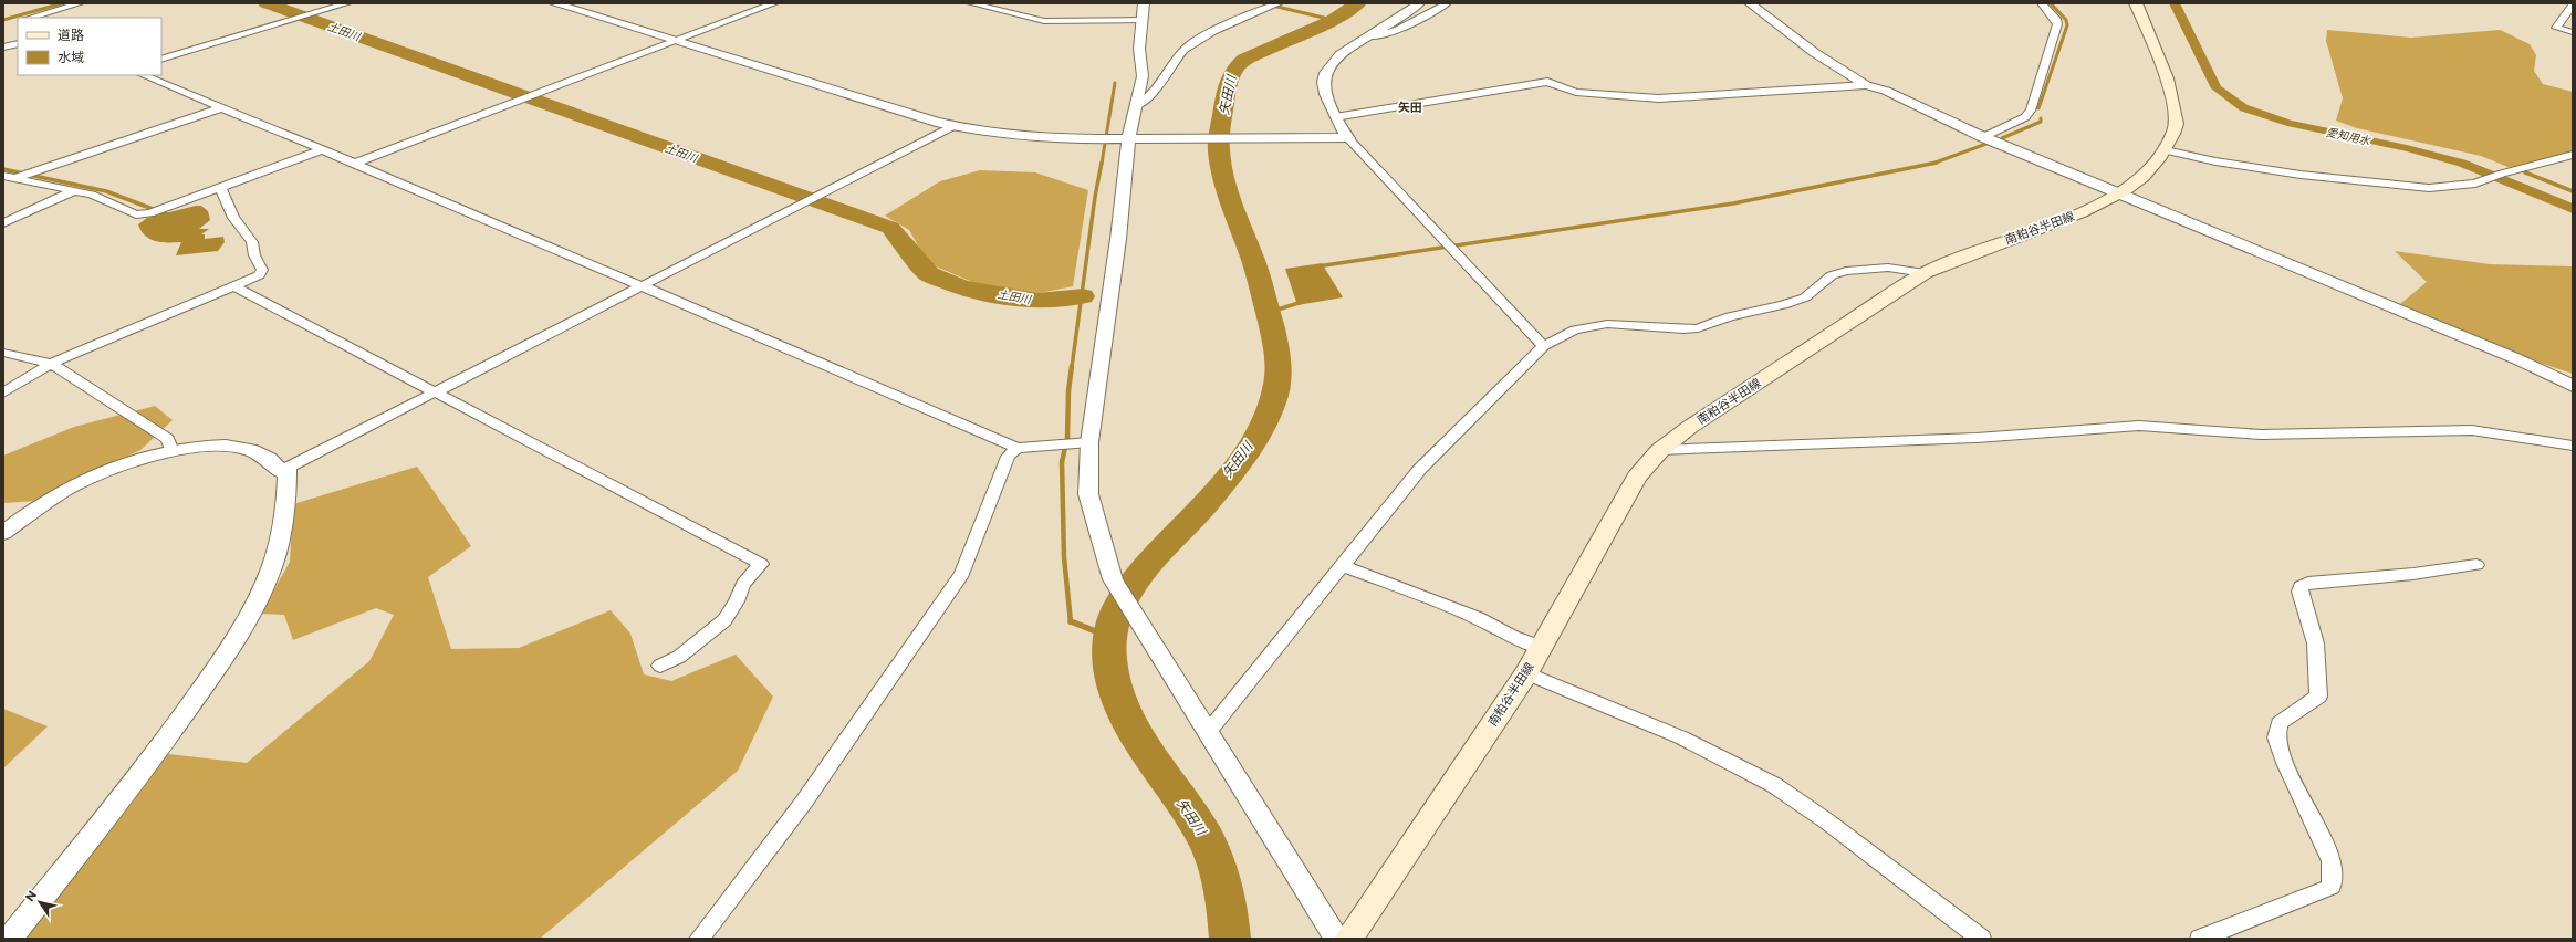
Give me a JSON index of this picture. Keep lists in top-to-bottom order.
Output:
{
  "streets": {
    "main road": ["南粕谷半田線"]
  },
  "districts": ["矢田"],
  "water": ["土田川", "矢田川", "愛知用水"],
  "legend": ["道路", "水域"],
  "north": "top left"
}
